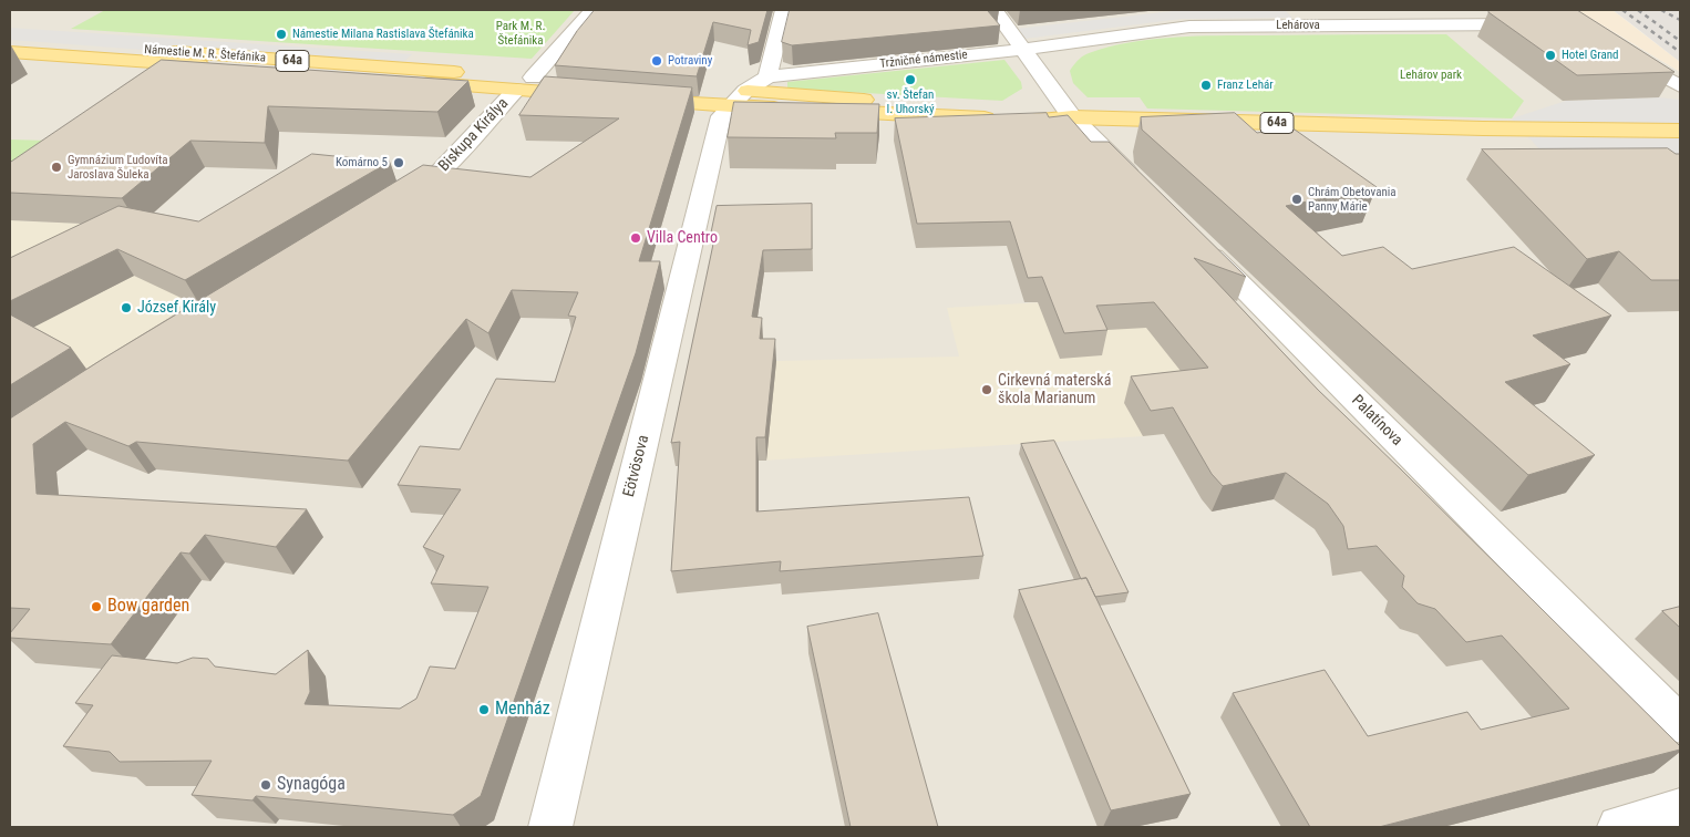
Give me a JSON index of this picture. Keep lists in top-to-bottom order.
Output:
{
  "streets": {
    "main road": ["Námestie M. R. Štefánika", "64a"],
    "street": [
      "Lehárova",
      "Tržničné námestie",
      "Biskupa Királya",
      "Palatínova",
      "Eötvösova"
    ]
  },
  "crossings": [
    ["Lehárova", "Tržničné námestie"],
    ["Námestie M. R. Štefánika", "64a"],
    ["Námestie M. R. Štefánika", "Biskupa Királya"],
    ["Tržničné námestie", "64a"],
    ["Tržničné námestie", "Eötvösova"],
    ["64a", "Biskupa Királya"],
    ["64a", "Eötvösova"]
  ],
  "parks": ["Park M. R. Štefánika", "Lehárov park"],
  "places": [
    "Námestie Milana Rastislava Štefánika",
    "Hotel Grand",
    "Potraviny",
    "sv. Štefan I. Uhorský",
    "Franz Lehár",
    "Komárno 5",
    "Gymnázium Ľudovíta Jaroslava Šuleka",
    "Chrám Obetovania Panny Márie",
    "Villa Centro",
    "József Király",
    "Cirkevná materská škola Marianum",
    "Bow garden",
    "Menház",
    "Synagóga"
  ]
}
